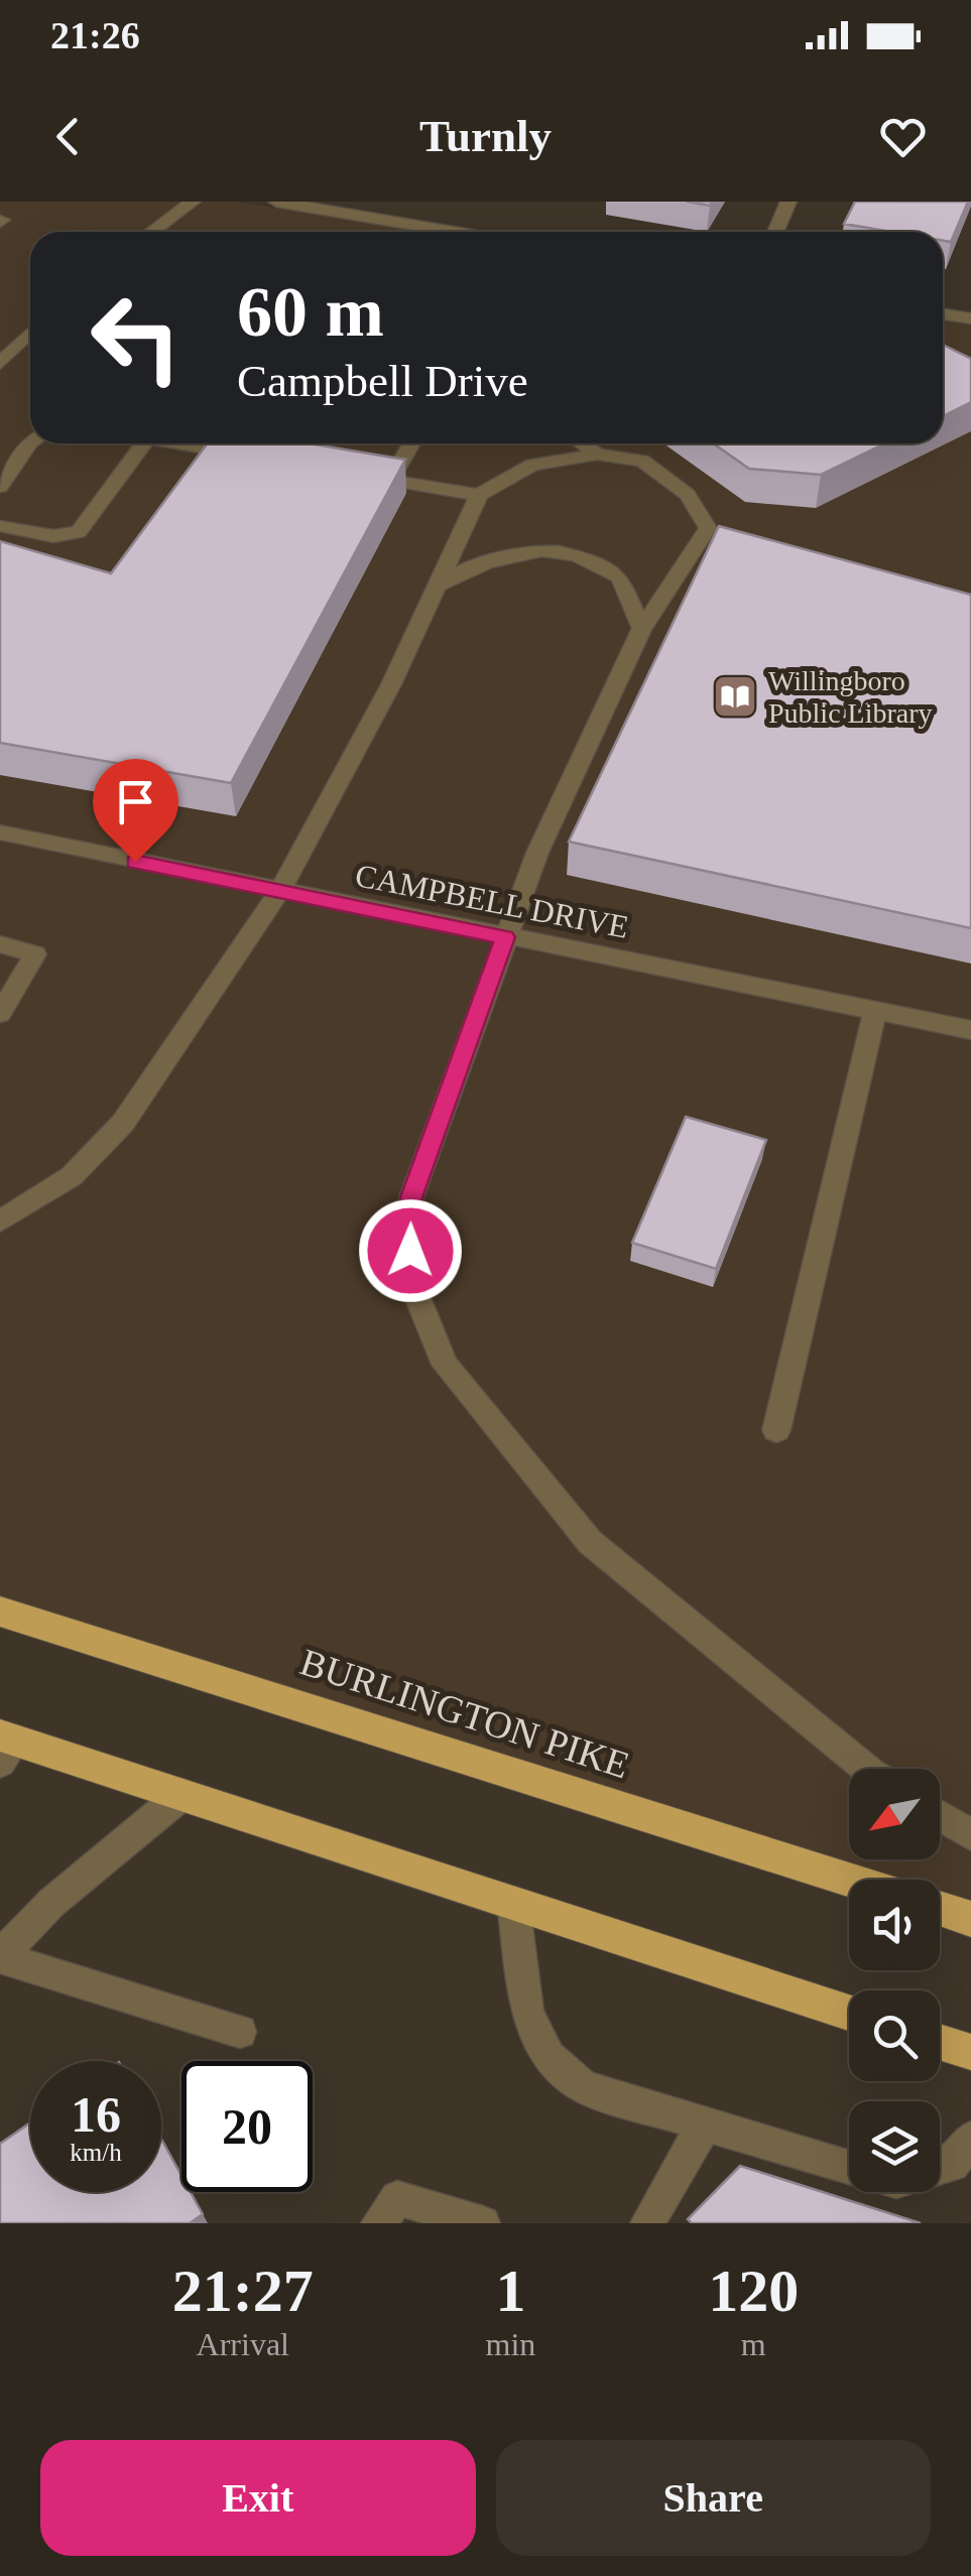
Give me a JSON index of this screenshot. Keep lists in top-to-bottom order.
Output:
{
  "streets": {
    "highway": ["BURLINGTON PIKE"],
    "street": ["CAMPBELL DRIVE"]
  },
  "places": {
    "library": ["Willingboro Public Library"]
  },
  "north": "bottom left",
  "page": {
    "status": "21:26",
    "header": "Turnly",
    "turn": ["60 m", "Campbell Drive"],
    "speed": "16 km/h",
    "limit": "20",
    "eta": [
      "21:27",
      "Arrival",
      "1",
      "min",
      "120",
      "m"
    ],
    "buttons": ["Exit", "Share"]
  }
}
